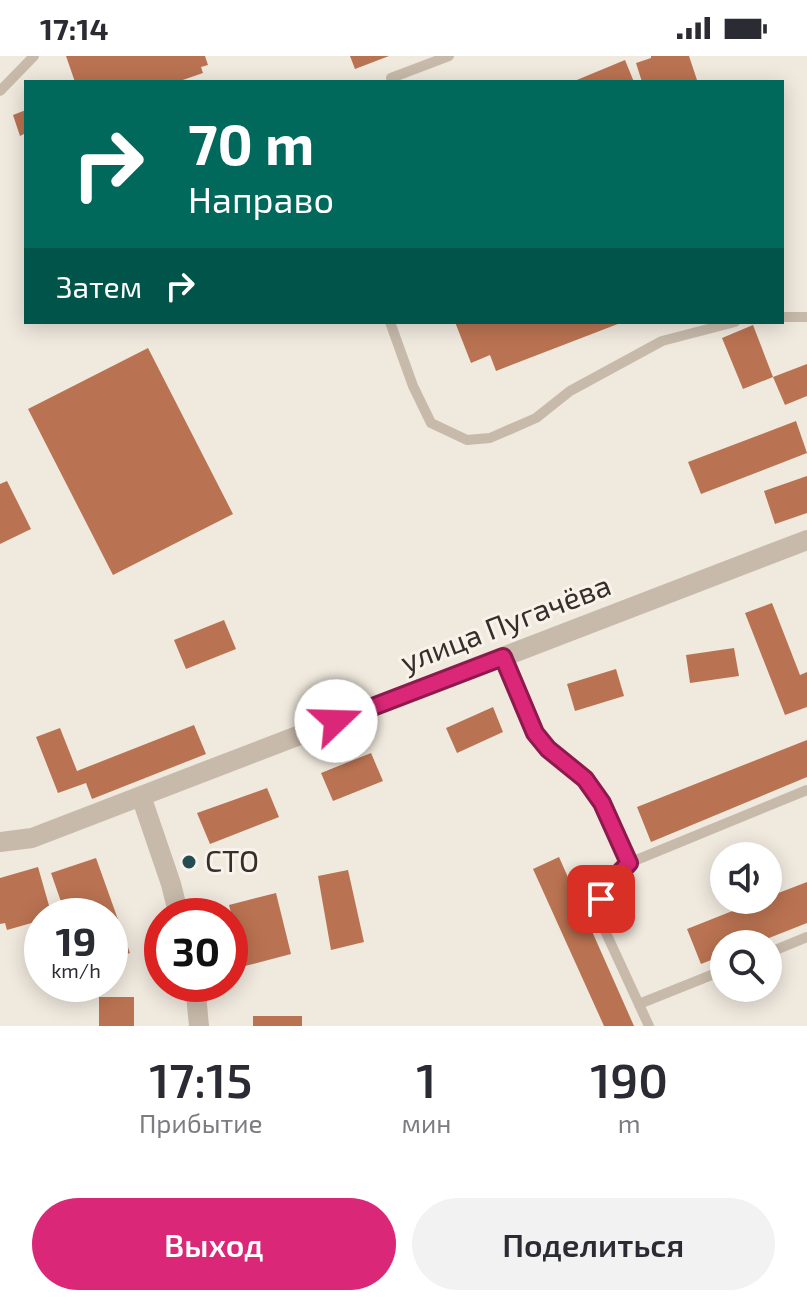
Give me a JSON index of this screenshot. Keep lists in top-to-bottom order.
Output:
{
  "streets": {
    "street": ["улица Пугачёва"]
  },
  "places": ["СТО"],
  "page": {
    "status": "17:14",
    "turn": ["70 m", "Направо"],
    "then": "Затем",
    "speed": "19 km/h",
    "limit": "30",
    "eta": [
      "17:15",
      "Прибытие",
      "1",
      "мин",
      "190",
      "m"
    ],
    "buttons": ["Выход", "Поделиться"]
  }
}
